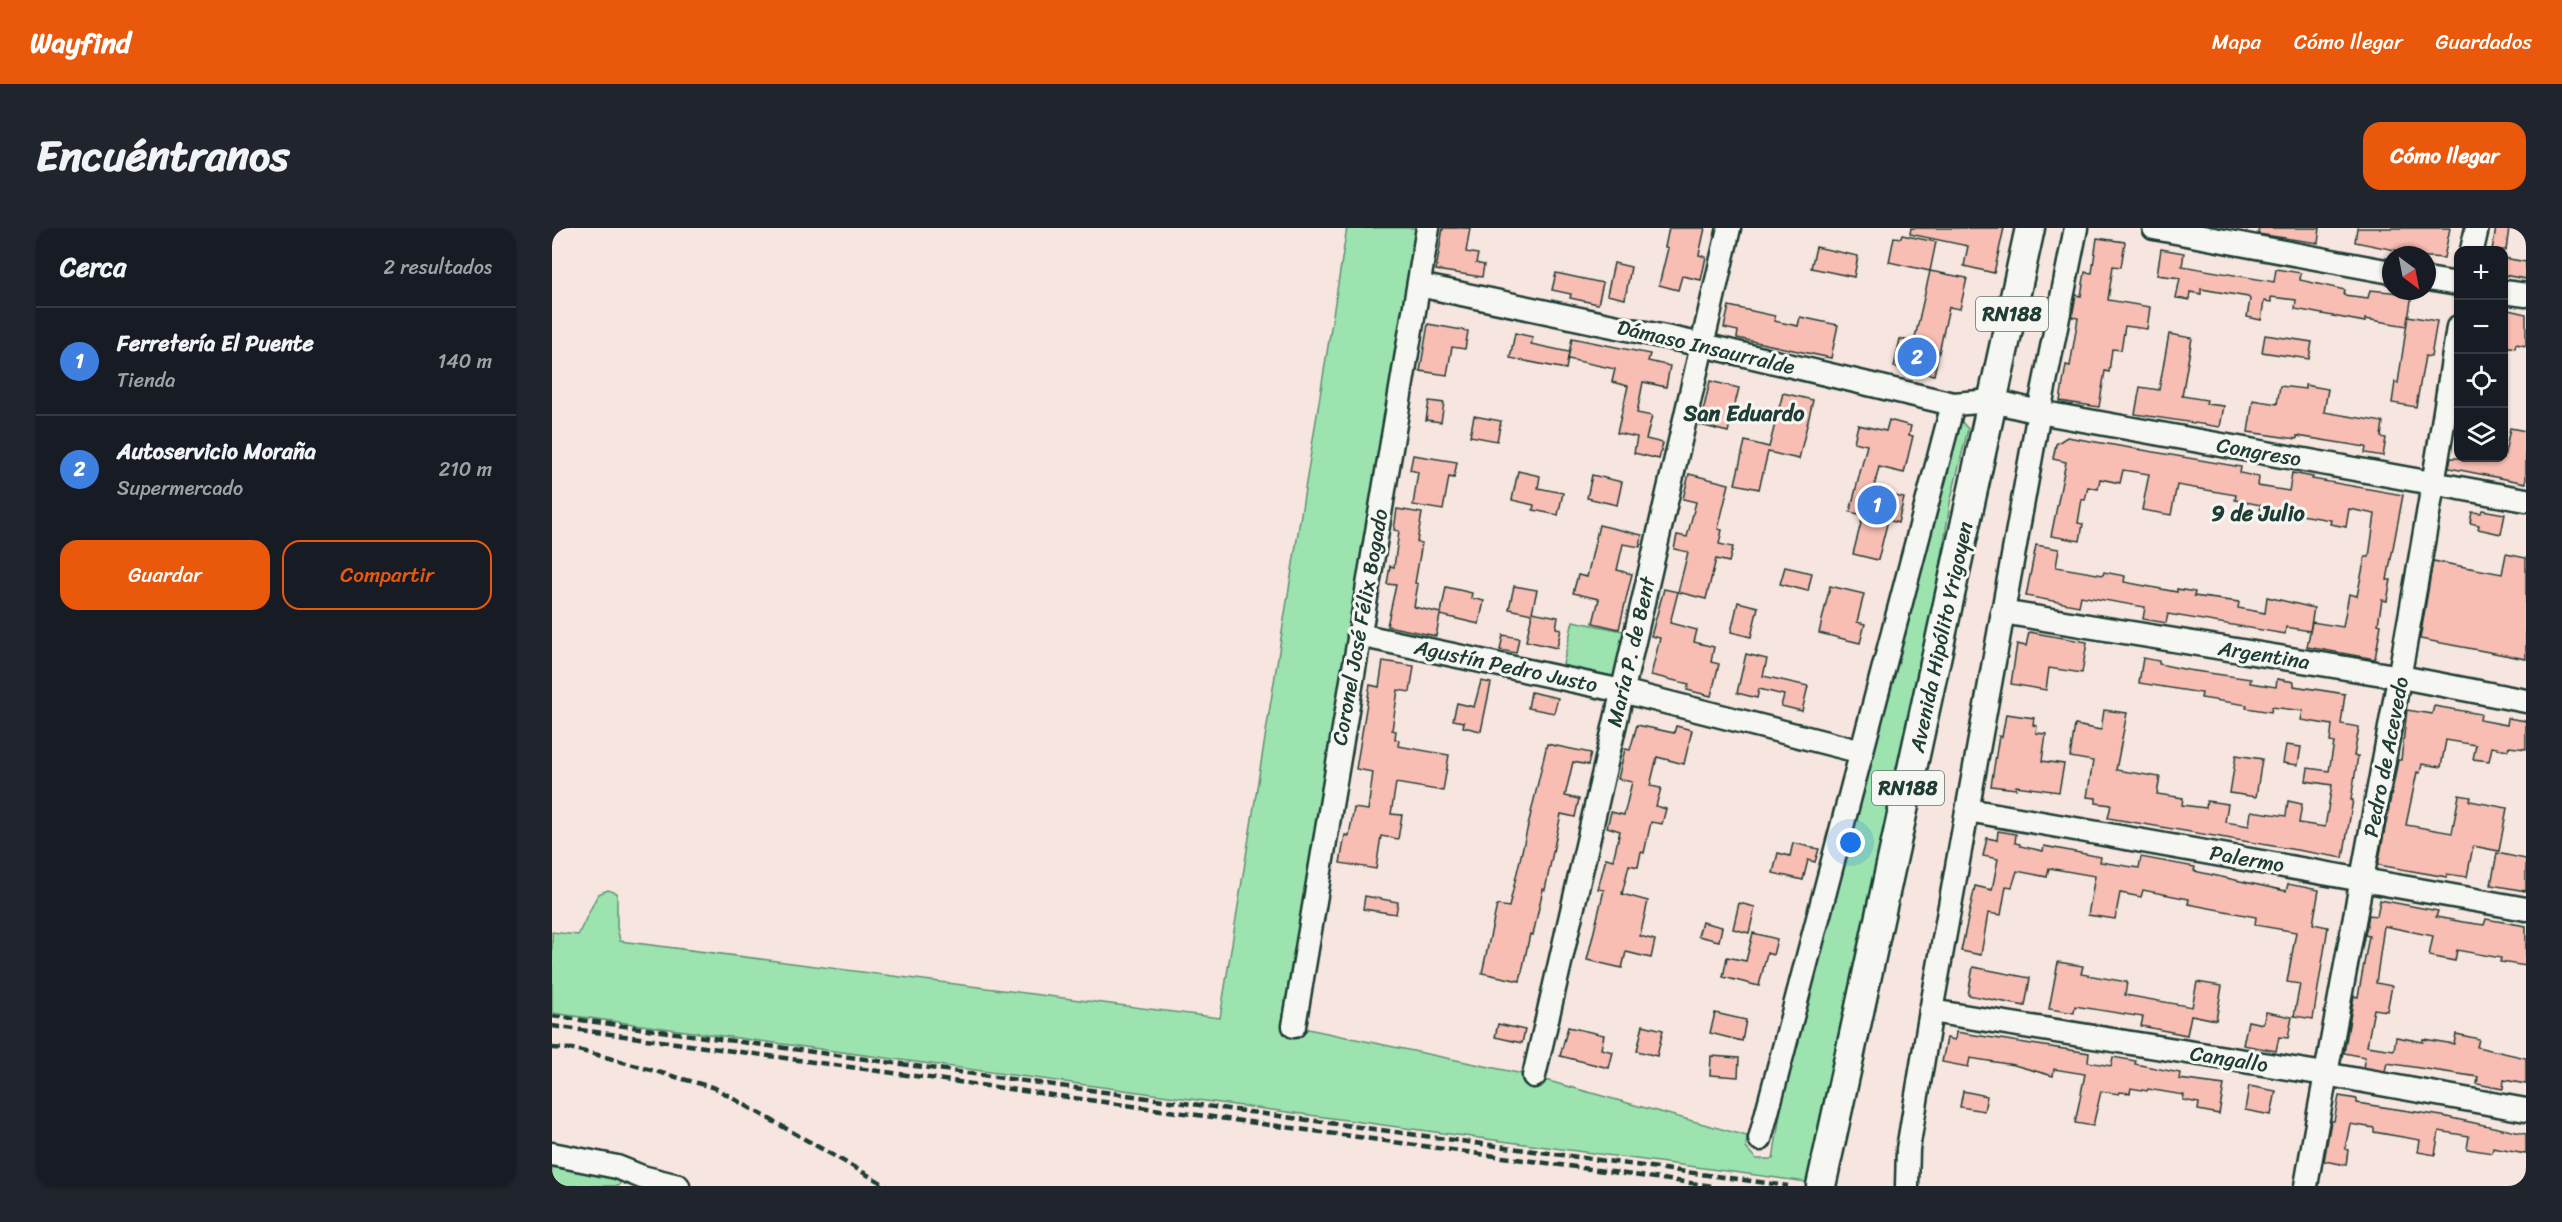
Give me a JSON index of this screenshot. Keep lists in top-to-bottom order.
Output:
{
  "streets": {
    "main road": ["RN188", "Avenida Hipólito Yrigoyen"],
    "street": [
      "Dámaso Insaurralde",
      "Congreso",
      "Coronel José Félix Bogado",
      "María P. de Bent",
      "Argentina",
      "Agustín Pedro Justo",
      "Pedro de Acevedo",
      "Palermo",
      "Cangallo"
    ]
  },
  "crossings": [
    ["Dámaso Insaurralde", "Congreso"],
    ["Dámaso Insaurralde", "Coronel José Félix Bogado"],
    ["Dámaso Insaurralde", "Avenida Hipólito Yrigoyen"],
    ["Dámaso Insaurralde", "María P. de Bent"],
    ["Congreso", "Avenida Hipólito Yrigoyen"],
    ["Congreso", "Pedro de Acevedo"],
    ["Coronel José Félix Bogado", "Agustín Pedro Justo"],
    ["Avenida Hipólito Yrigoyen", "Agustín Pedro Justo"],
    ["María P. de Bent", "Agustín Pedro Justo"],
    ["Argentina", "Pedro de Acevedo"],
    ["Pedro de Acevedo", "Palermo"],
    ["Pedro de Acevedo", "Cangallo"]
  ],
  "districts": ["San Eduardo", "9 de Julio"],
  "north": "bottom right",
  "page": {
    "header": "Wayfind",
    "nav": ["Mapa", "Cómo llegar", "Guardados"],
    "title": "Encuéntranos",
    "buttons": [
      "Cómo llegar",
      ["Guardar", "Compartir"]
    ],
    "heading": ["Cerca", "2 resultados"],
    "map_buttons": ["+", "−"],
    "list": [
      {
        "mark": "1",
        "name": "Ferretería El Puente",
        "note": "Tienda",
        "value": "140 m"
      },
      {
        "mark": "2",
        "name": "Autoservicio Moraña",
        "note": "Supermercado",
        "value": "210 m"
      }
    ],
    "pins": ["2", "1"]
  }
}
